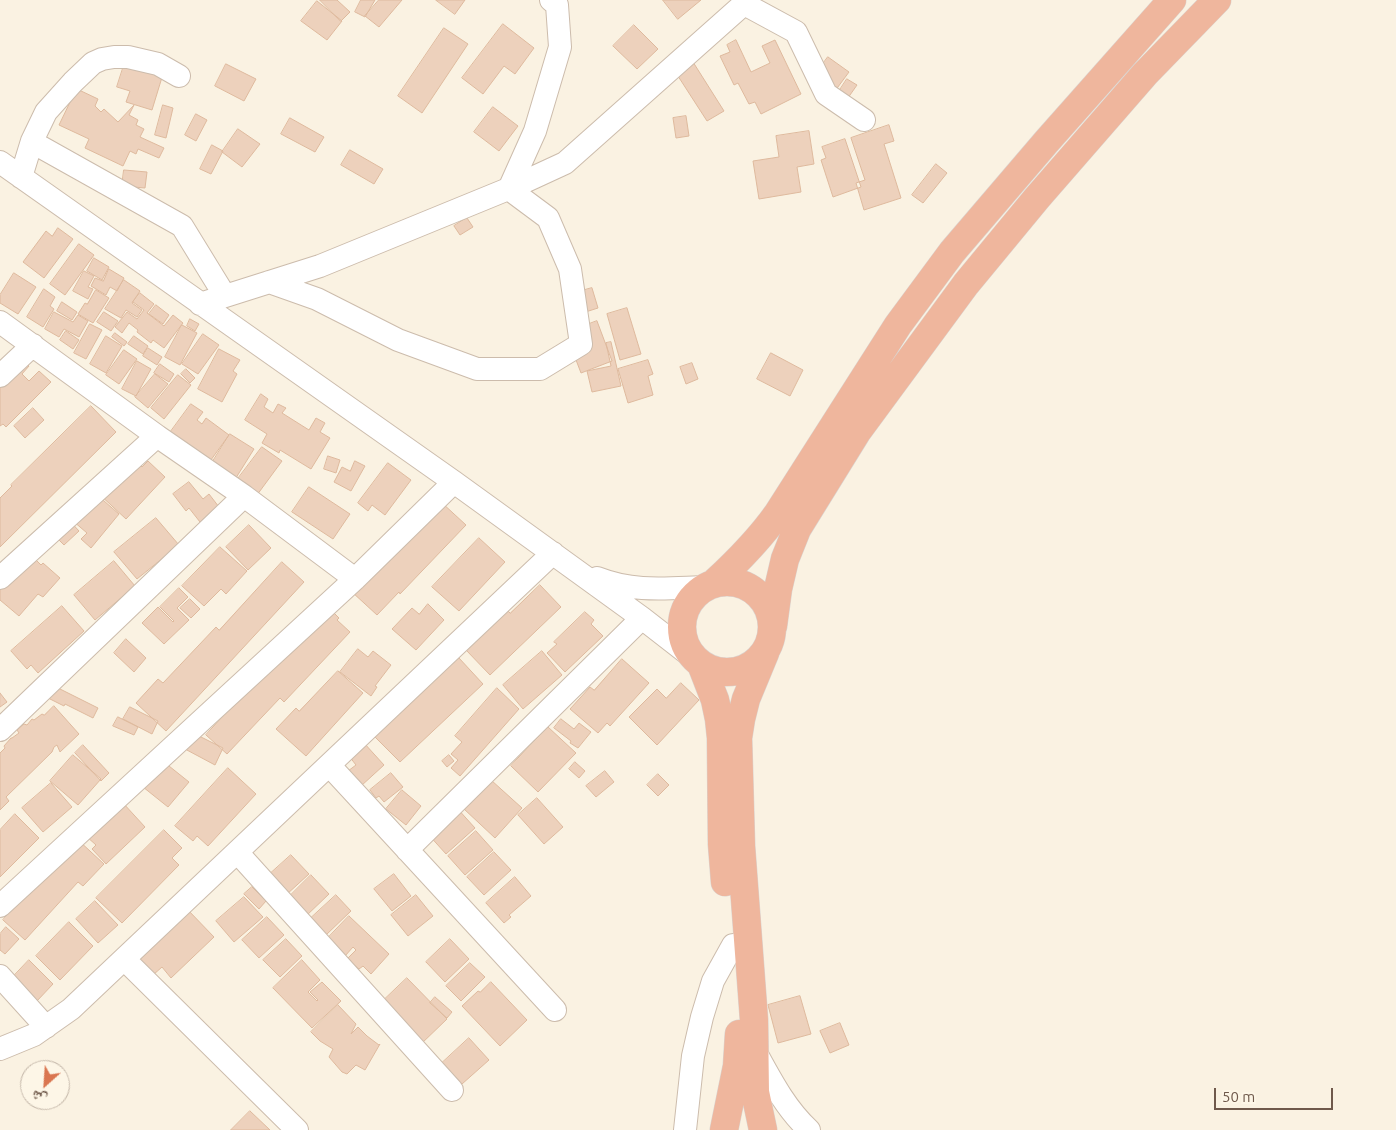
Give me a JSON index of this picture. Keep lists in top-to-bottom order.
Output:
{
  "scale_bar": "50 m",
  "north": "bottom left"
}
